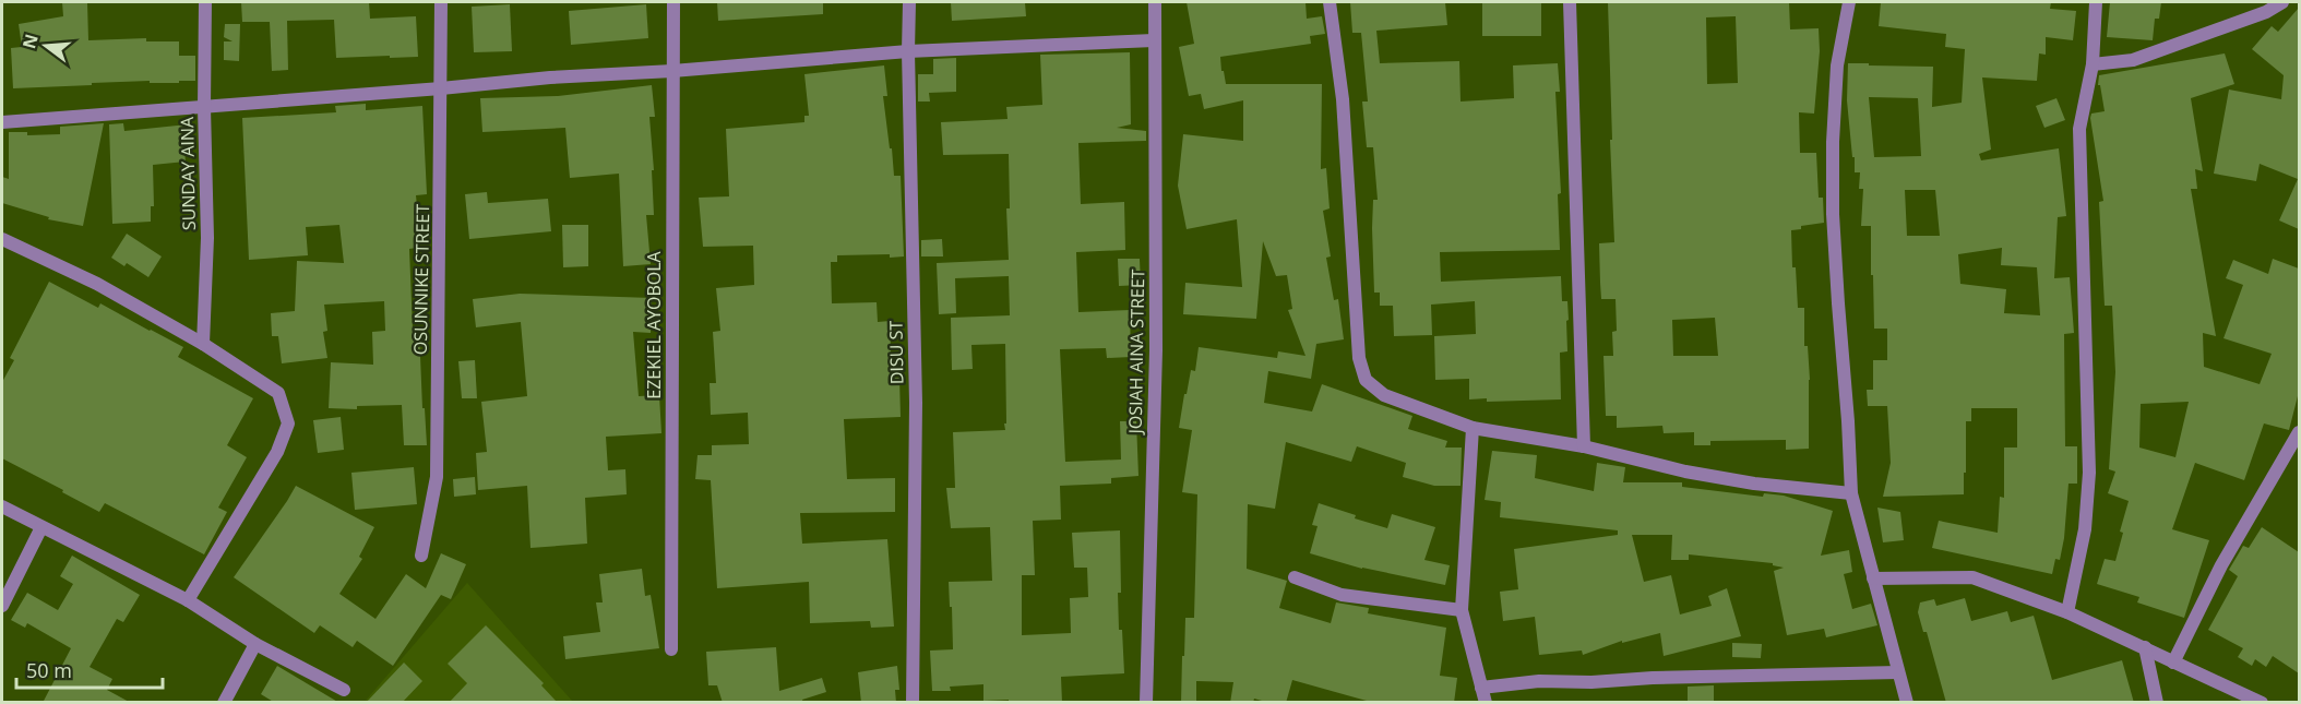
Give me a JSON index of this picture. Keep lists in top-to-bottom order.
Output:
{
  "streets": {
    "street": [
      "SUNDAY AINA",
      "OSUNNIKE STREET",
      "EZEKIEL AYOBOLA",
      "JOSIAH AINA STREET",
      "DISU ST"
    ]
  },
  "scale_bar": "50 m",
  "north": "left"
}
